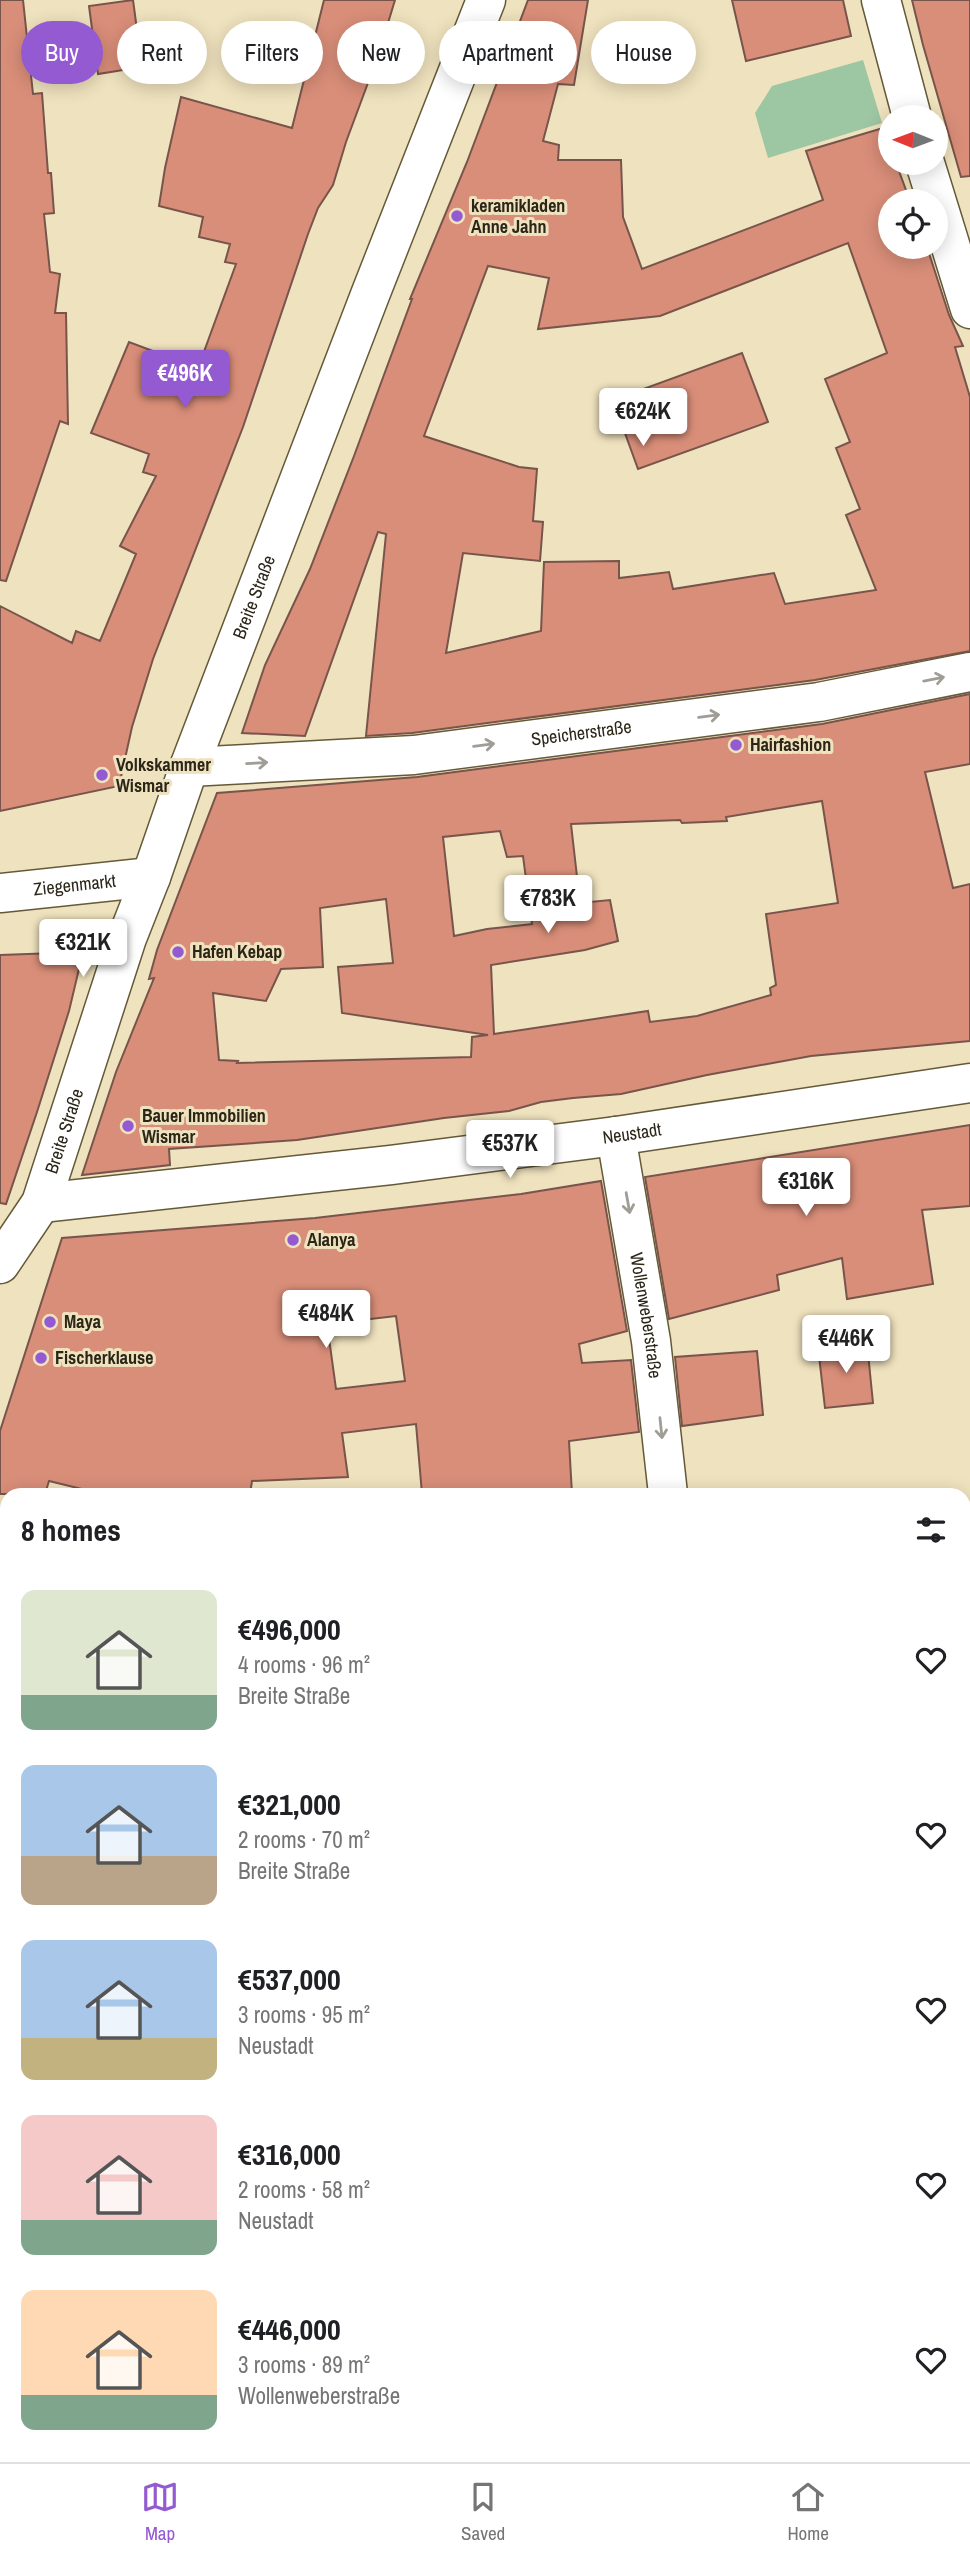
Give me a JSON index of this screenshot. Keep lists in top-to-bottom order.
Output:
{
  "streets": {
    "street": [
      "Breite Straße",
      "Speicherstraße",
      "Ziegenmarkt",
      "Neustadt",
      "Wollenweberstraße"
    ]
  },
  "crossings": [
    ["Breite Straße", "Speicherstraße"],
    ["Breite Straße", "Ziegenmarkt"],
    ["Breite Straße", "Neustadt"],
    ["Neustadt", "Wollenweberstraße"]
  ],
  "one_way": ["Speicherstraße", "Wollenweberstraße"],
  "places": [
    "keramikladen Anne Jahn",
    "Hairfashion",
    "Volkskammer Wismar",
    "Hafen Kebap",
    "Bauer Immobilien Wismar",
    "Alanya",
    "Maya",
    "Fischerklause"
  ],
  "north": "left",
  "page": {
    "chip": [
      "Buy",
      "Rent",
      "Filters",
      "New",
      "Apartment",
      "House"
    ],
    "price": [
      "€496K",
      "€624K",
      "€783K",
      "€321K",
      "€537K",
      "€316K",
      "€484K",
      "€446K"
    ],
    "heading": "8 homes",
    "list": [
      {
        "name": "€496,000",
        "note": "4 rooms · 96 m² · Breite Straße"
      },
      {
        "name": "€321,000",
        "note": "2 rooms · 70 m² · Breite Straße"
      },
      {
        "name": "€537,000",
        "note": "3 rooms · 95 m² · Neustadt"
      },
      {
        "name": "€316,000",
        "note": "2 rooms · 58 m² · Neustadt"
      },
      {
        "name": "€446,000",
        "note": "3 rooms · 89 m² · Wollenweberstraße"
      }
    ],
    "tabs": ["Map", "Saved", "Home"]
  }
}
